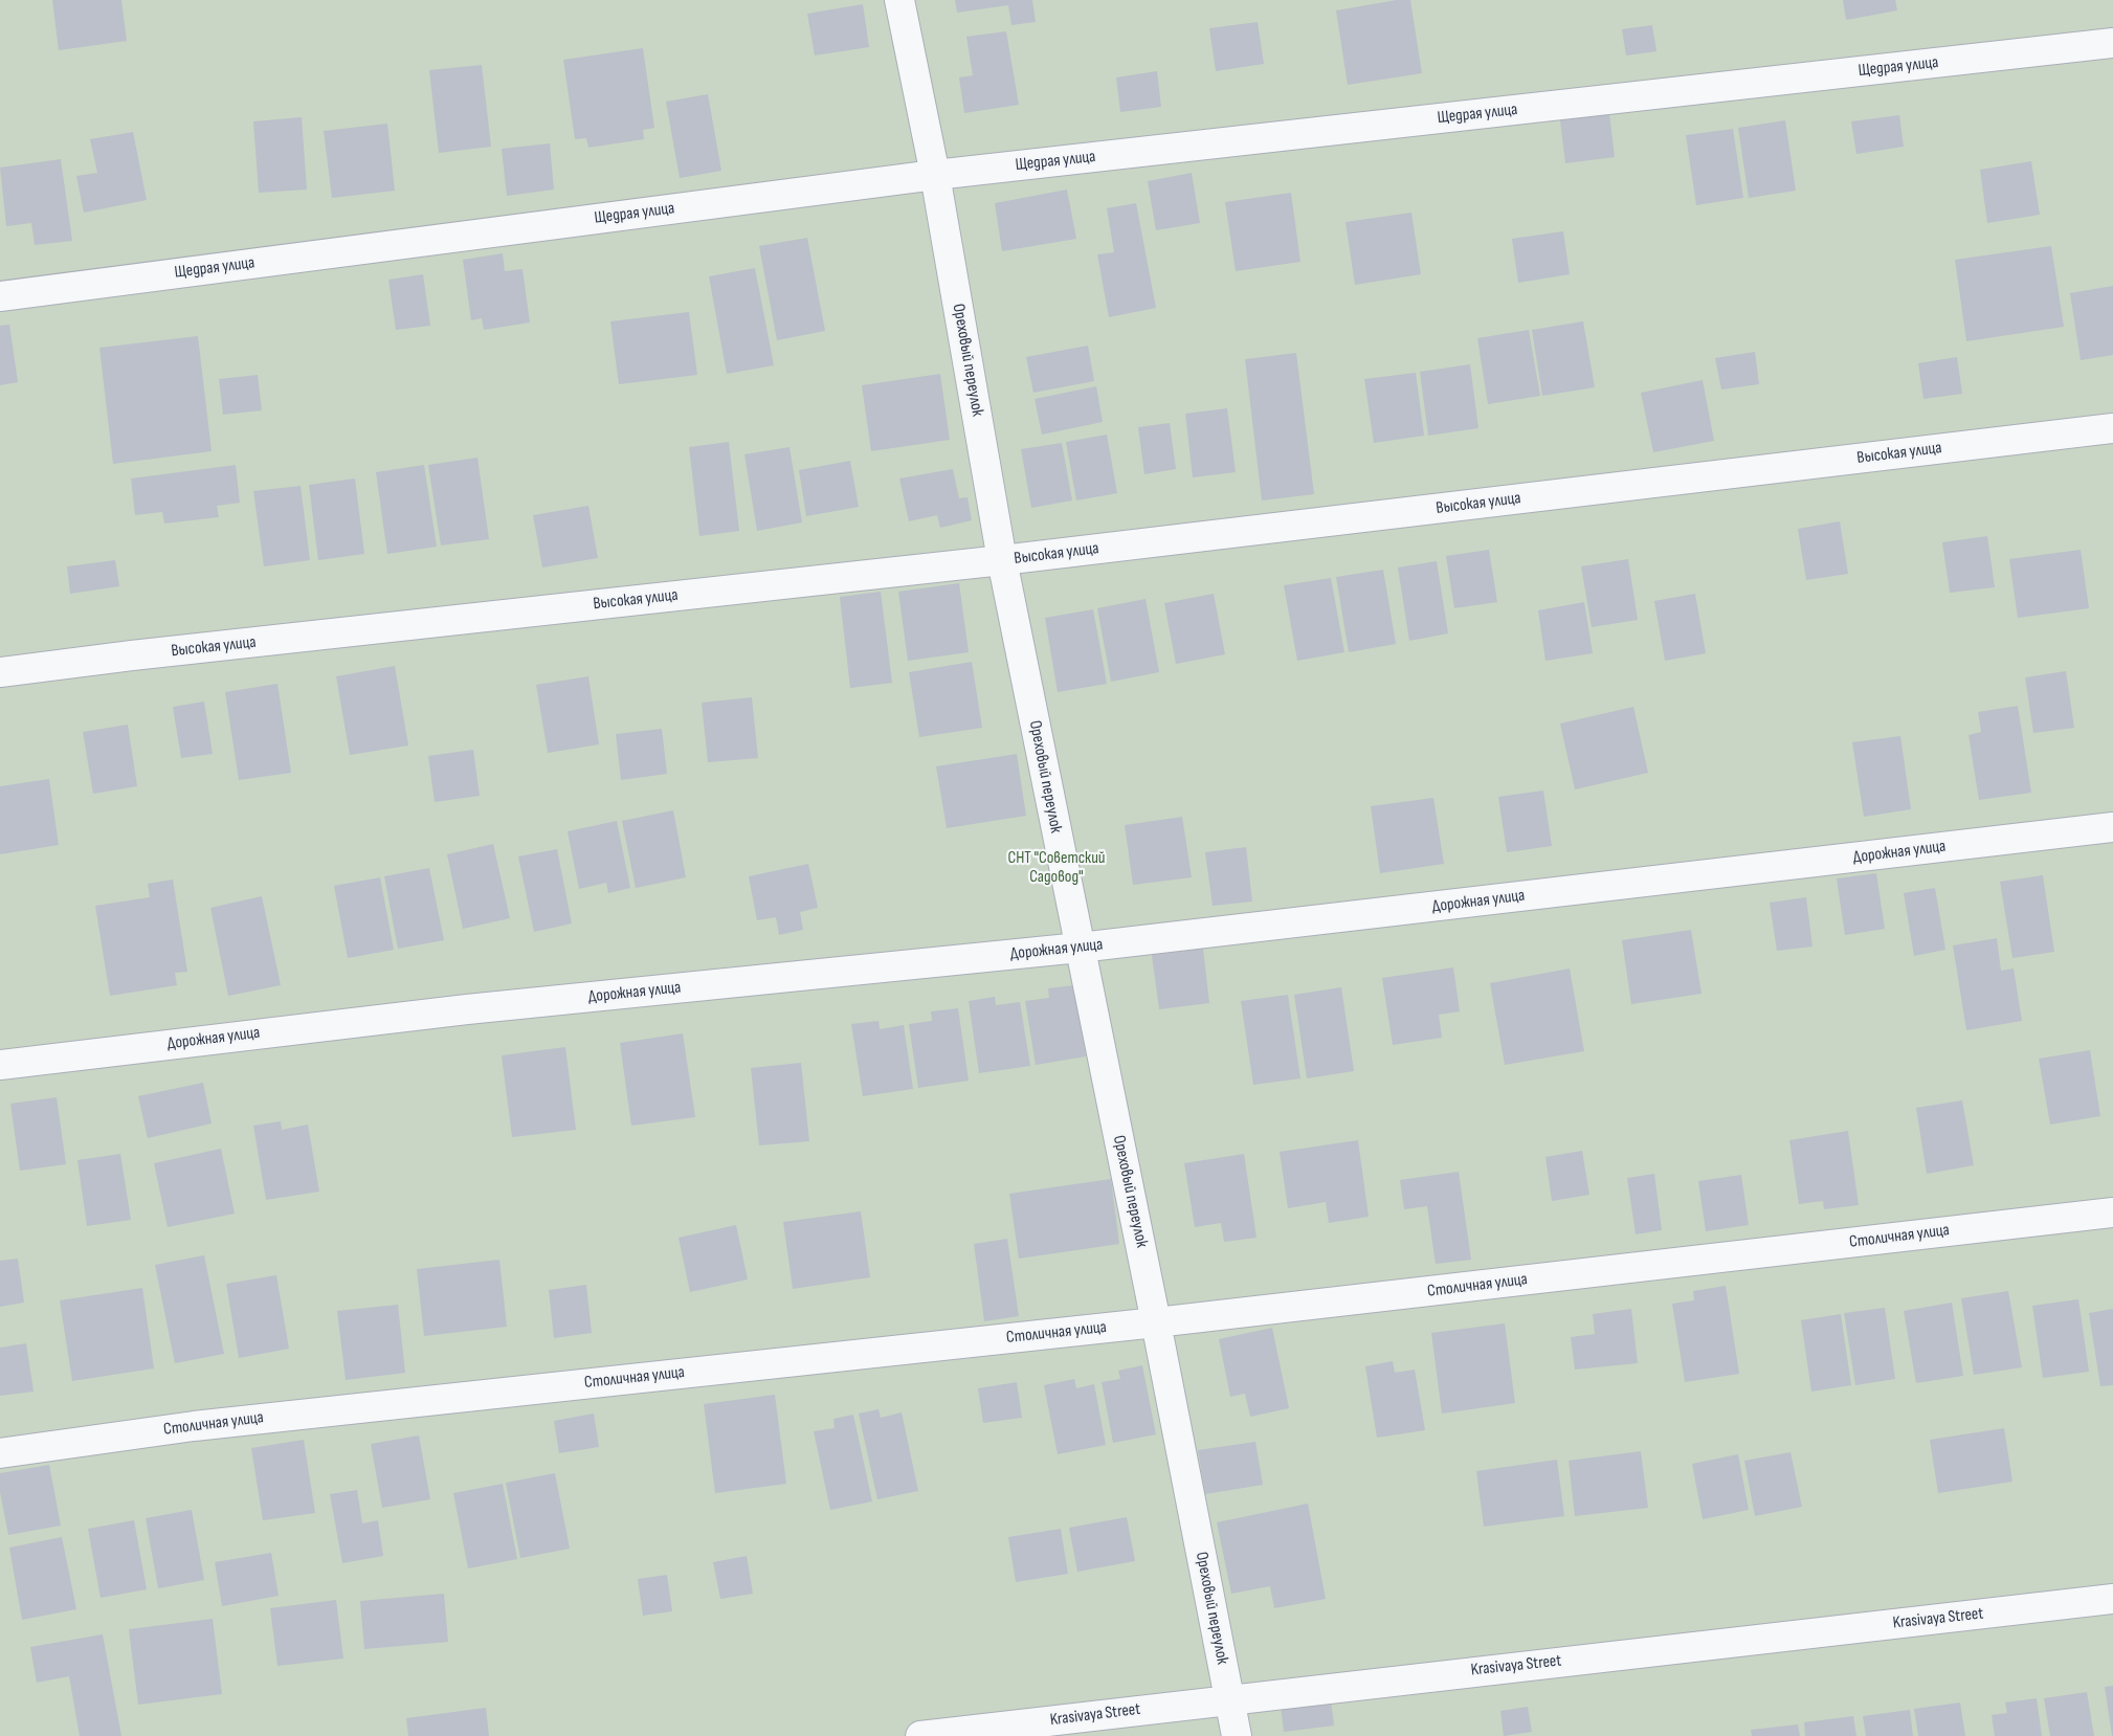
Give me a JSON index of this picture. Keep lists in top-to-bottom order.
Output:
{
  "streets": {
    "street": [
      "Щедрая улица",
      "Ореховый переулок",
      "Высокая улица",
      "Дорожная улица",
      "Столичная улица",
      "Krasivaya Street"
    ]
  },
  "crossings": [
    ["Щедрая улица", "Ореховый переулок"],
    ["Ореховый переулок", "Высокая улица"],
    ["Ореховый переулок", "Дорожная улица"],
    ["Ореховый переулок", "Столичная улица"],
    ["Ореховый переулок", "Krasivaya Street"]
  ],
  "parks": ["СНТ \"Советский Садовод\""]
}
